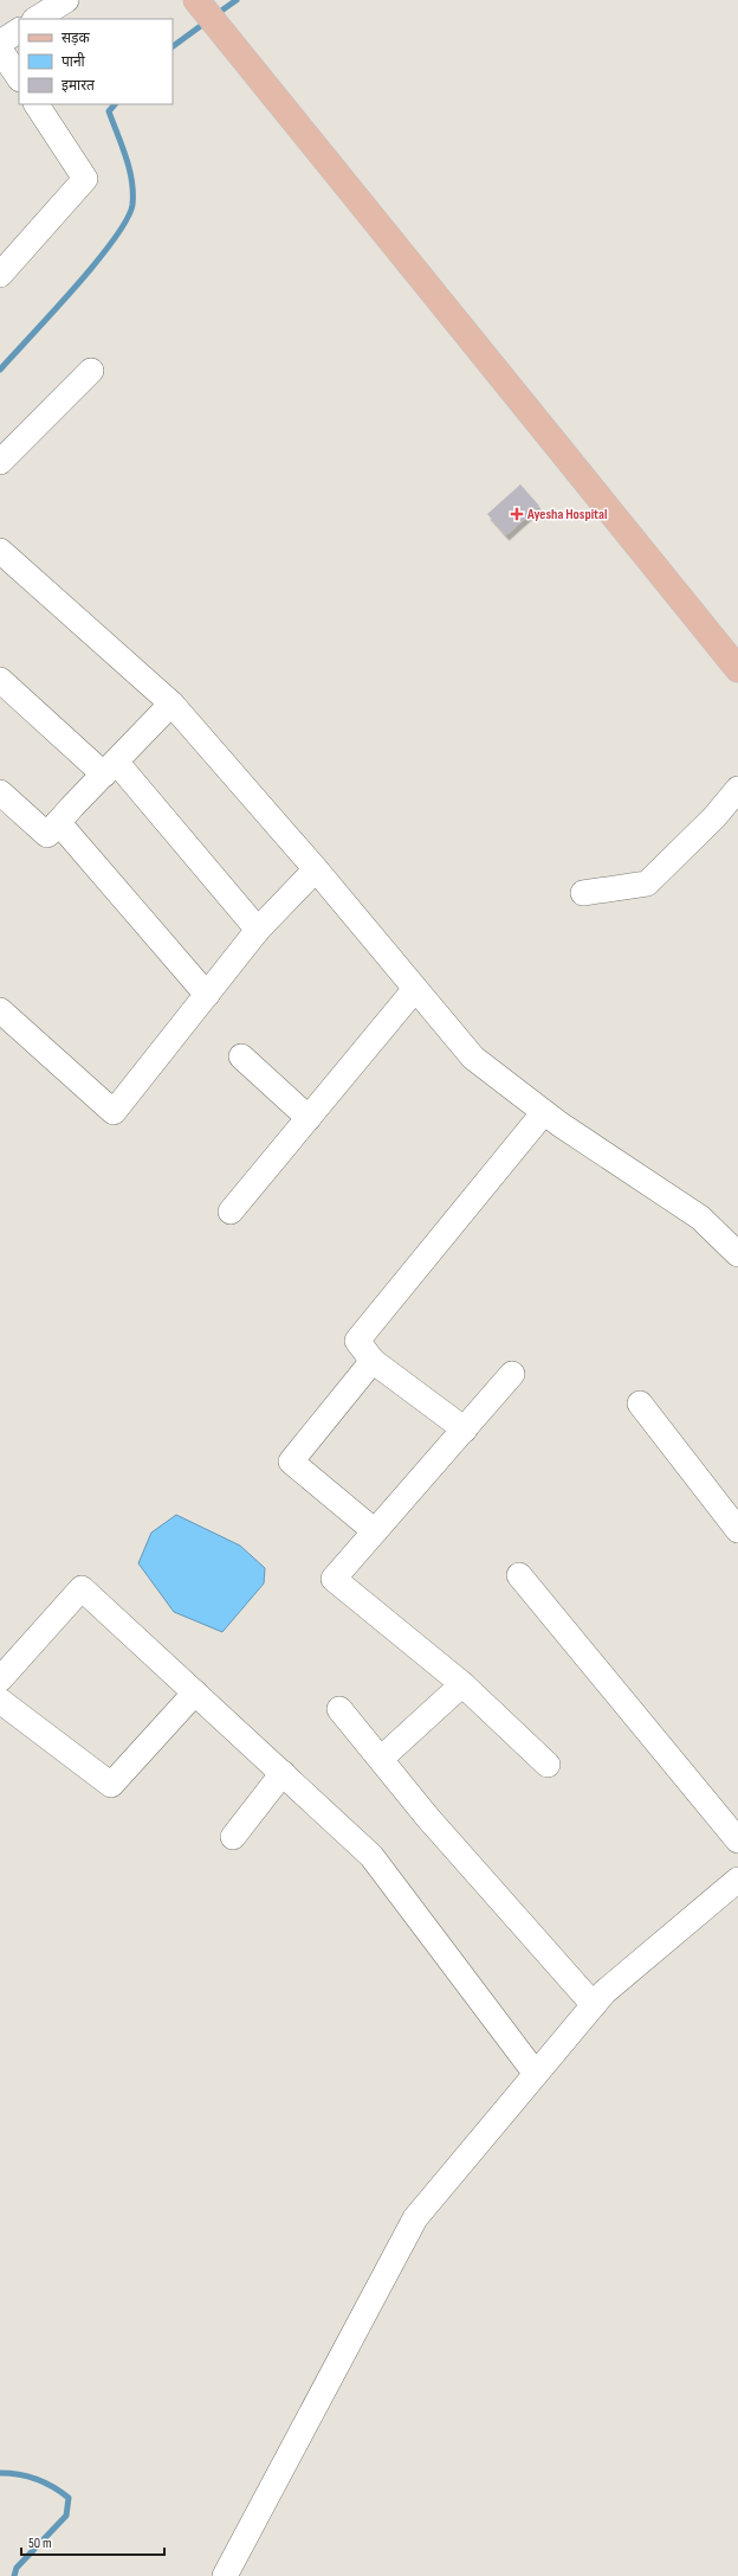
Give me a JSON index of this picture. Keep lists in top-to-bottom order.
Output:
{
  "places": {
    "health": ["Ayesha Hospital"]
  },
  "legend": ["सड़क", "पानी", "इमारत"],
  "scale_bar": "50 m"
}
